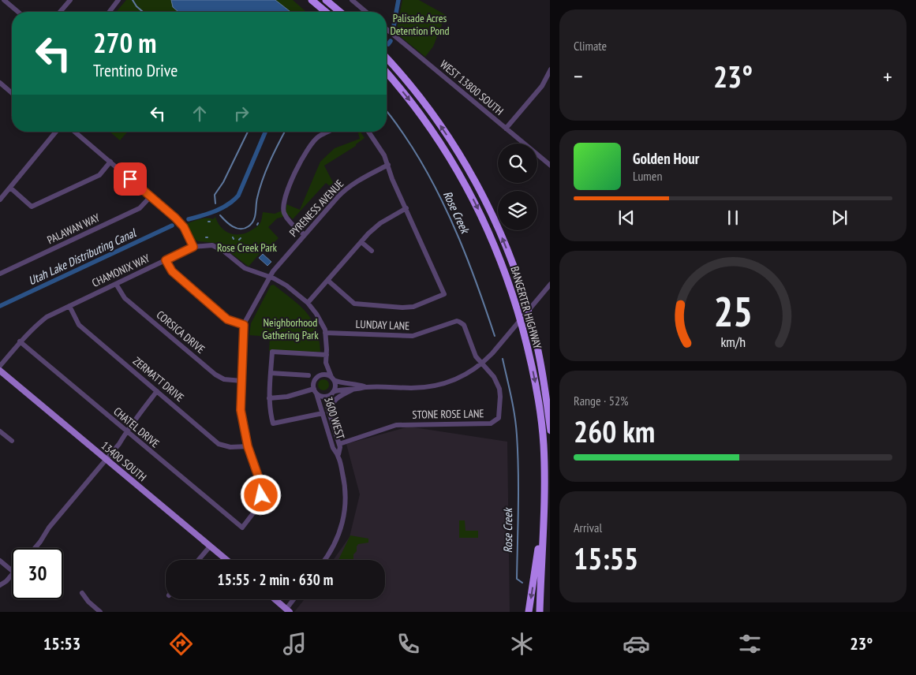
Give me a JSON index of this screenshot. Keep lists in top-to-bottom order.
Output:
{
  "streets": {
    "highway": ["BANGERTER HIGHWAY"],
    "main road": ["13400 SOUTH"],
    "street": [
      "WEST 13800 SOUTH",
      "PYRENESS AVENUE",
      "PALAWAN WAY",
      "CHAMONIX WAY",
      "LUNDAY LANE",
      "CORSICA DRIVE",
      "ZERMATT DRIVE",
      "STONE ROSE LANE",
      "3600 WEST",
      "CHATEL DRIVE"
    ]
  },
  "crossings": [
    ["PYRENESS AVENUE", "CHAMONIX WAY"],
    ["CHAMONIX WAY", "LUNDAY LANE"],
    ["CHAMONIX WAY", "CORSICA DRIVE"],
    ["CHAMONIX WAY", "ZERMATT DRIVE"],
    ["CHAMONIX WAY", "3600 WEST"],
    ["CHAMONIX WAY", "CHATEL DRIVE"],
    ["LUNDAY LANE", "STONE ROSE LANE"],
    ["ZERMATT DRIVE", "CHATEL DRIVE"],
    ["STONE ROSE LANE", "3600 WEST"]
  ],
  "water": ["Rose Creek", "Utah Lake Distributing Canal"],
  "parks": ["Palisade Acres Detention Pond", "Rose Creek Park", "Neighborhood Gathering Park"],
  "page": {
    "tile": [
      "Climate",
      ["Range · 52%", "260 km"],
      ["Arrival", "15:55"]
    ],
    "turn": ["270 m", "Trentino Drive"],
    "heat": ["−", "23°", "+"],
    "song": ["Golden Hour", "Lumen"],
    "limit": "30",
    "trip": "15:55 · 2 min · 630 m",
    "tabs": ["15:53", "23°"],
    "gauge": ["25", "km/h"]
  }
}
